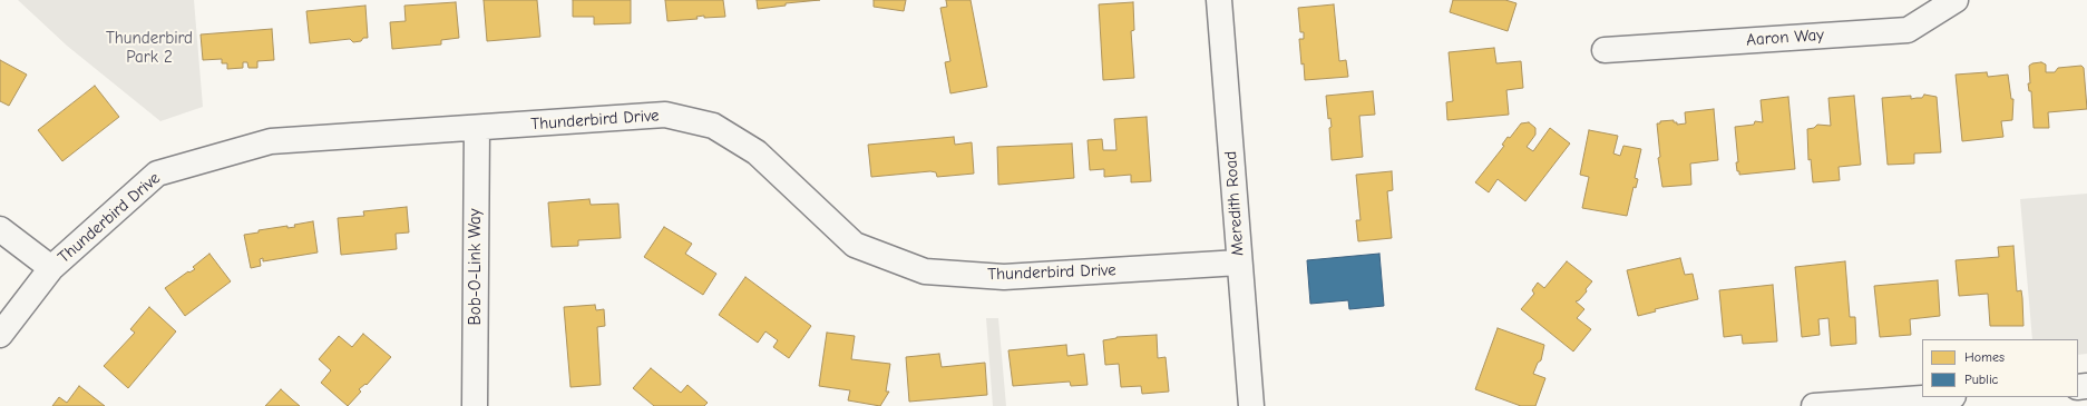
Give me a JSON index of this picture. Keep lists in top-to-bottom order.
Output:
{
  "streets": {
    "street": [
      "Aaron Way",
      "Thunderbird Drive",
      "Meredith Road",
      "Bob-O-Link Way"
    ]
  },
  "crossings": [
    ["Thunderbird Drive", "Meredith Road"],
    ["Thunderbird Drive", "Bob-O-Link Way"]
  ],
  "parks": ["Thunderbird Park 2"],
  "legend": ["Homes", "Public"]
}
